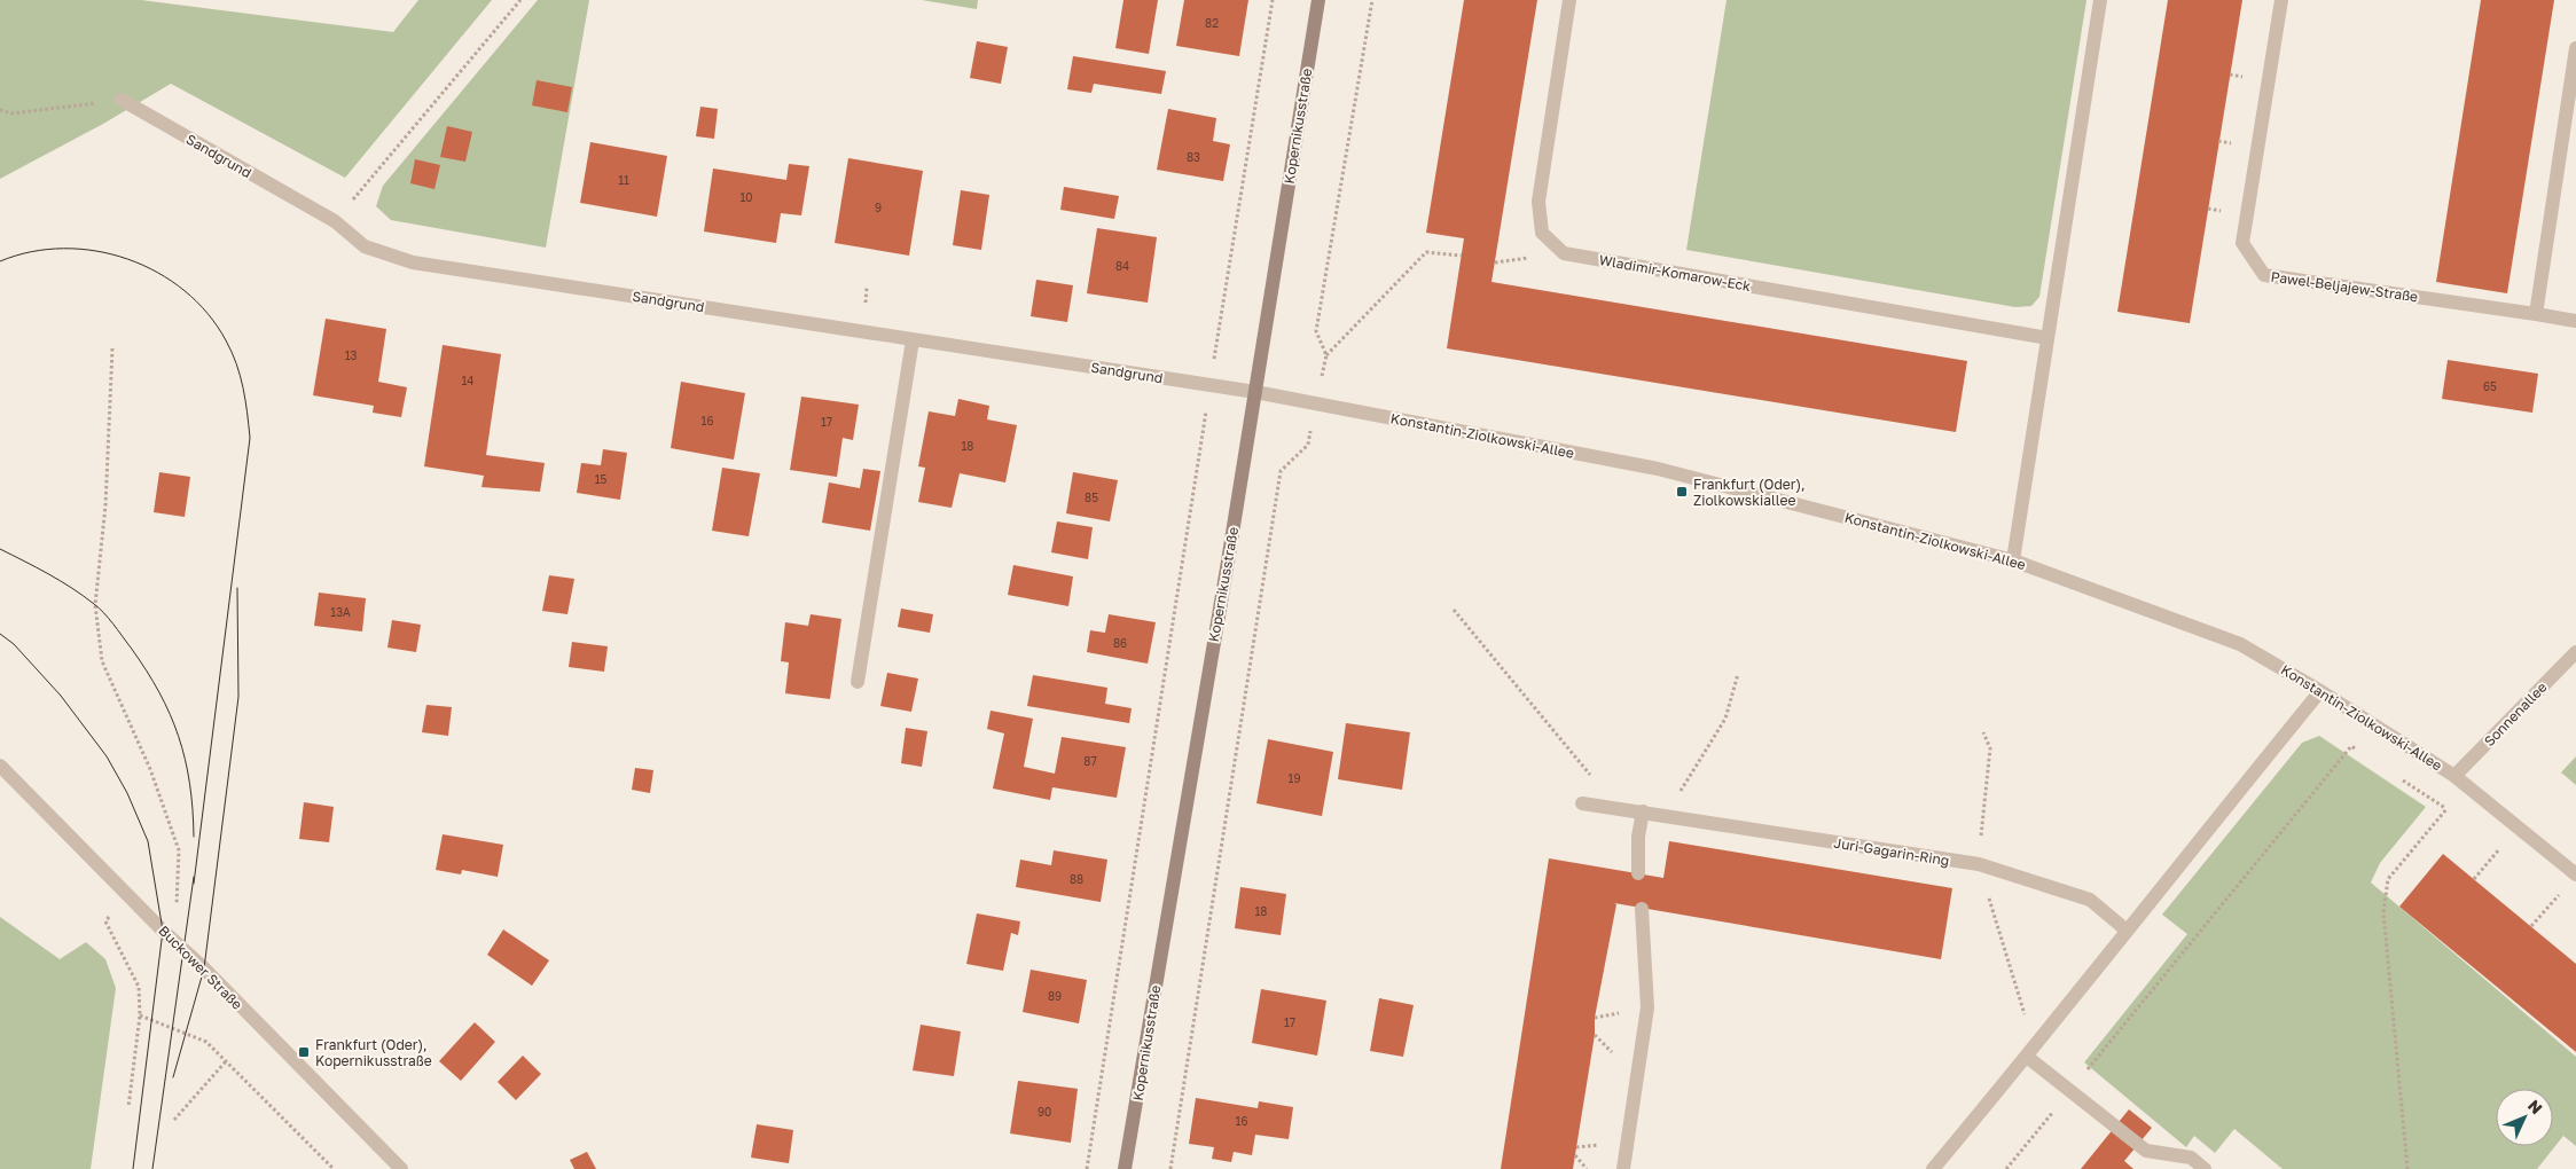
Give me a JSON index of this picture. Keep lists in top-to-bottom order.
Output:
{
  "streets": {
    "main road": ["Kopernikusstraße"],
    "street": [
      "Sandgrund",
      "Wladimir-Komarow-Eck",
      "Pawel-Beljajew-Straße",
      "Konstantin-Ziolkowski-Allee",
      "Sonnenallee",
      "Juri-Gagarin-Ring",
      "Buckower Straße"
    ]
  },
  "crossings": [
    ["Kopernikusstraße", "Sandgrund"],
    ["Kopernikusstraße", "Konstantin-Ziolkowski-Allee"],
    ["Sandgrund", "Konstantin-Ziolkowski-Allee"],
    ["Konstantin-Ziolkowski-Allee", "Sonnenallee"]
  ],
  "places": {
    "transit": ["Frankfurt (Oder), Ziolkowskiallee", "Frankfurt (Oder), Kopernikusstraße"]
  },
  "house_numbers": [
    "82",
    "83",
    "11",
    "10",
    "9",
    "84",
    "13",
    "14",
    "65",
    "16",
    "17",
    "18",
    "15",
    "85",
    "13A",
    "86",
    "87",
    "19",
    "88",
    "18",
    "89",
    "17",
    "90",
    "16"
  ],
  "north": "top right"
}
